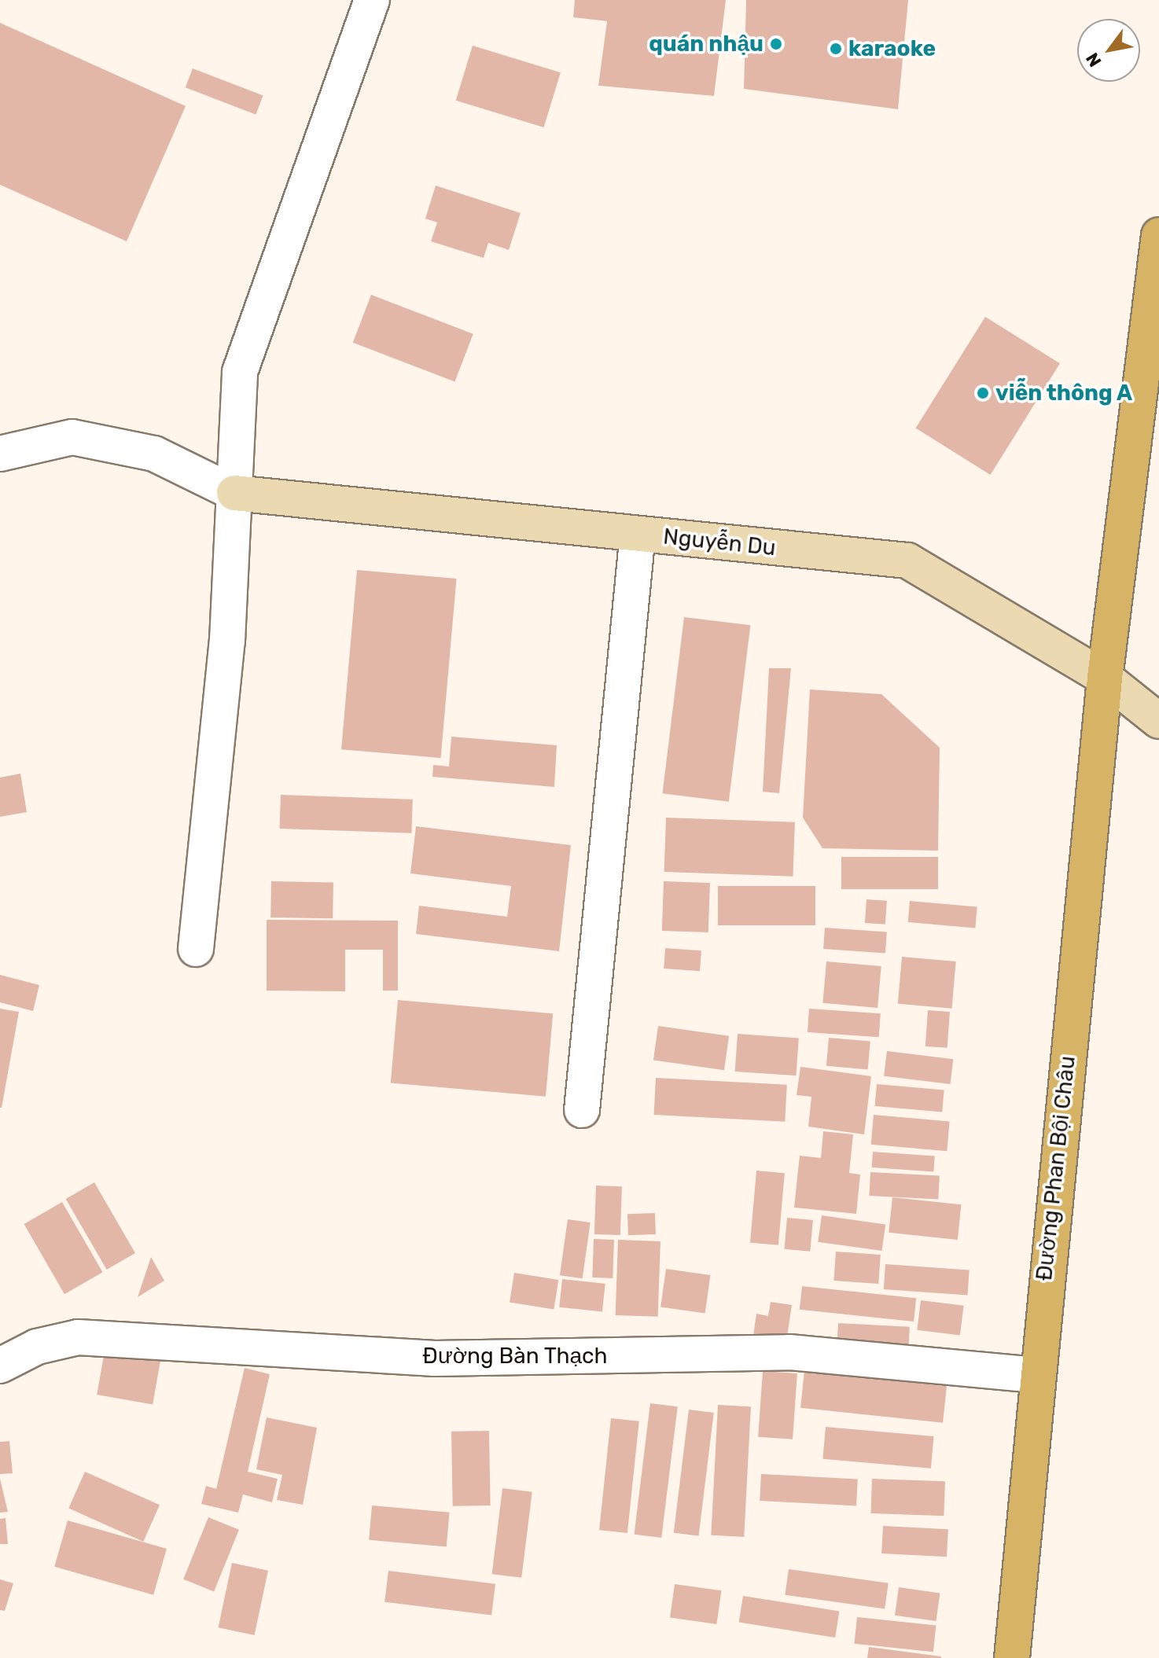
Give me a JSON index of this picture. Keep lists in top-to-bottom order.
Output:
{
  "streets": {
    "main road": ["Đường Phan Bội Châu"],
    "street": ["Nguyễn Du", "Đường Bàn Thạch"]
  },
  "crossings": [
    ["Nguyễn Du", "Đường Phan Bội Châu"],
    ["Đường Phan Bội Châu", "Đường Bàn Thạch"]
  ],
  "places": ["quán nhậu", "karaoke", "viễn thông A"],
  "north": "bottom left"
}
